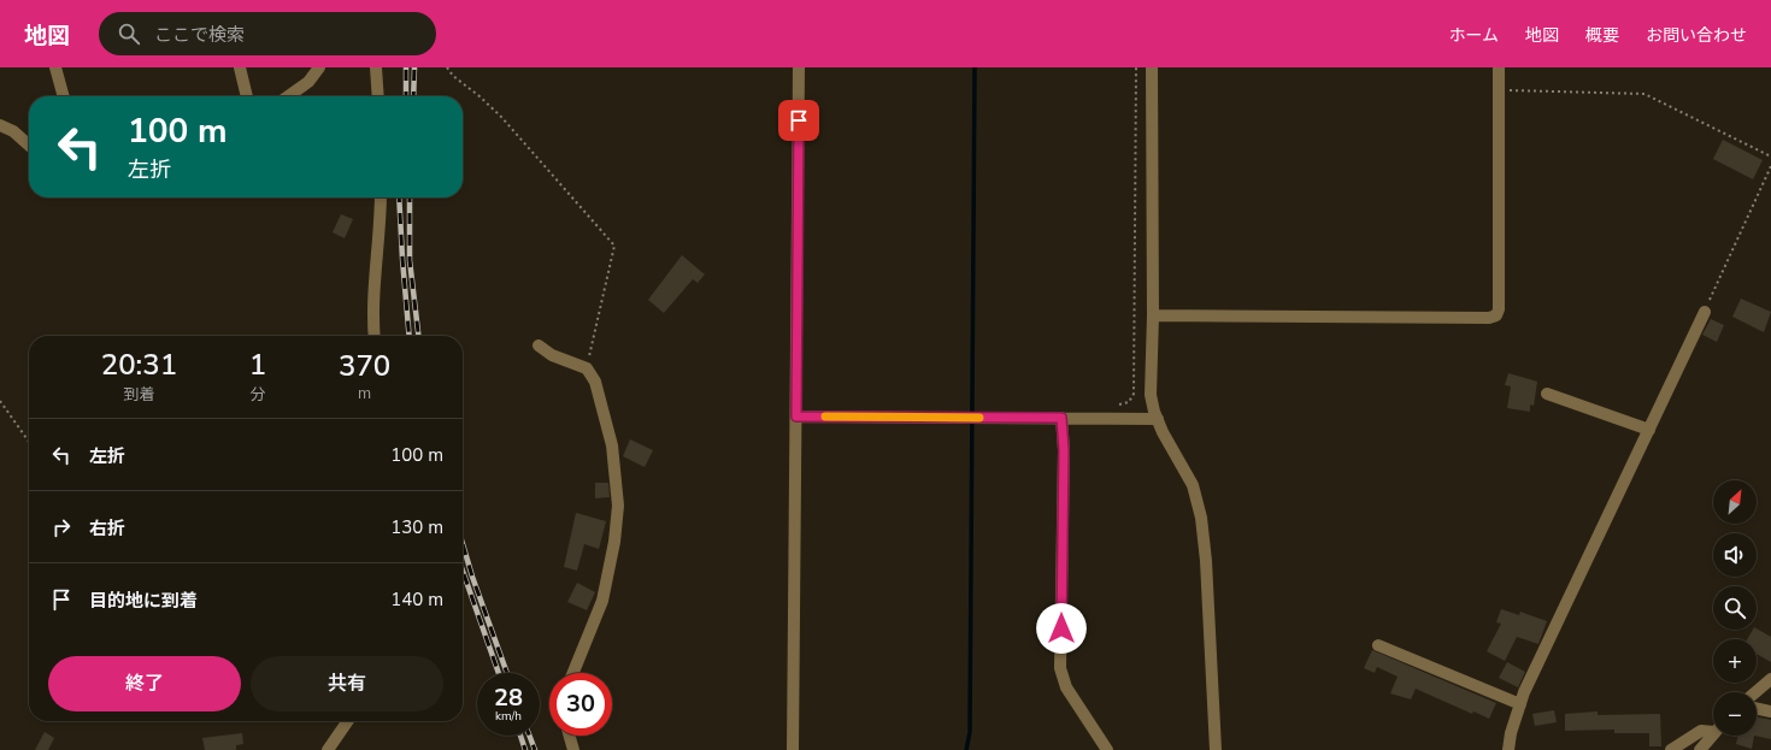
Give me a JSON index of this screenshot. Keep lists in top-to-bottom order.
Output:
{
  "north": "top right",
  "page": {
    "header": "地図",
    "search": "ここで検索",
    "nav": [
      "ホーム",
      "地図",
      "概要",
      "お問い合わせ"
    ],
    "turn": ["100 m", "左折"],
    "eta": [
      "20:31",
      "到着",
      "1",
      "分",
      "370",
      "m"
    ],
    "list": [
      {
        "name": "左折",
        "value": "100 m"
      },
      {
        "name": "右折",
        "value": "130 m"
      },
      {
        "name": "目的地に到着",
        "value": "140 m"
      }
    ],
    "map_buttons": ["+", "−"],
    "buttons": ["終了", "共有"],
    "speed": "28 km/h",
    "limit": "30"
  }
}
